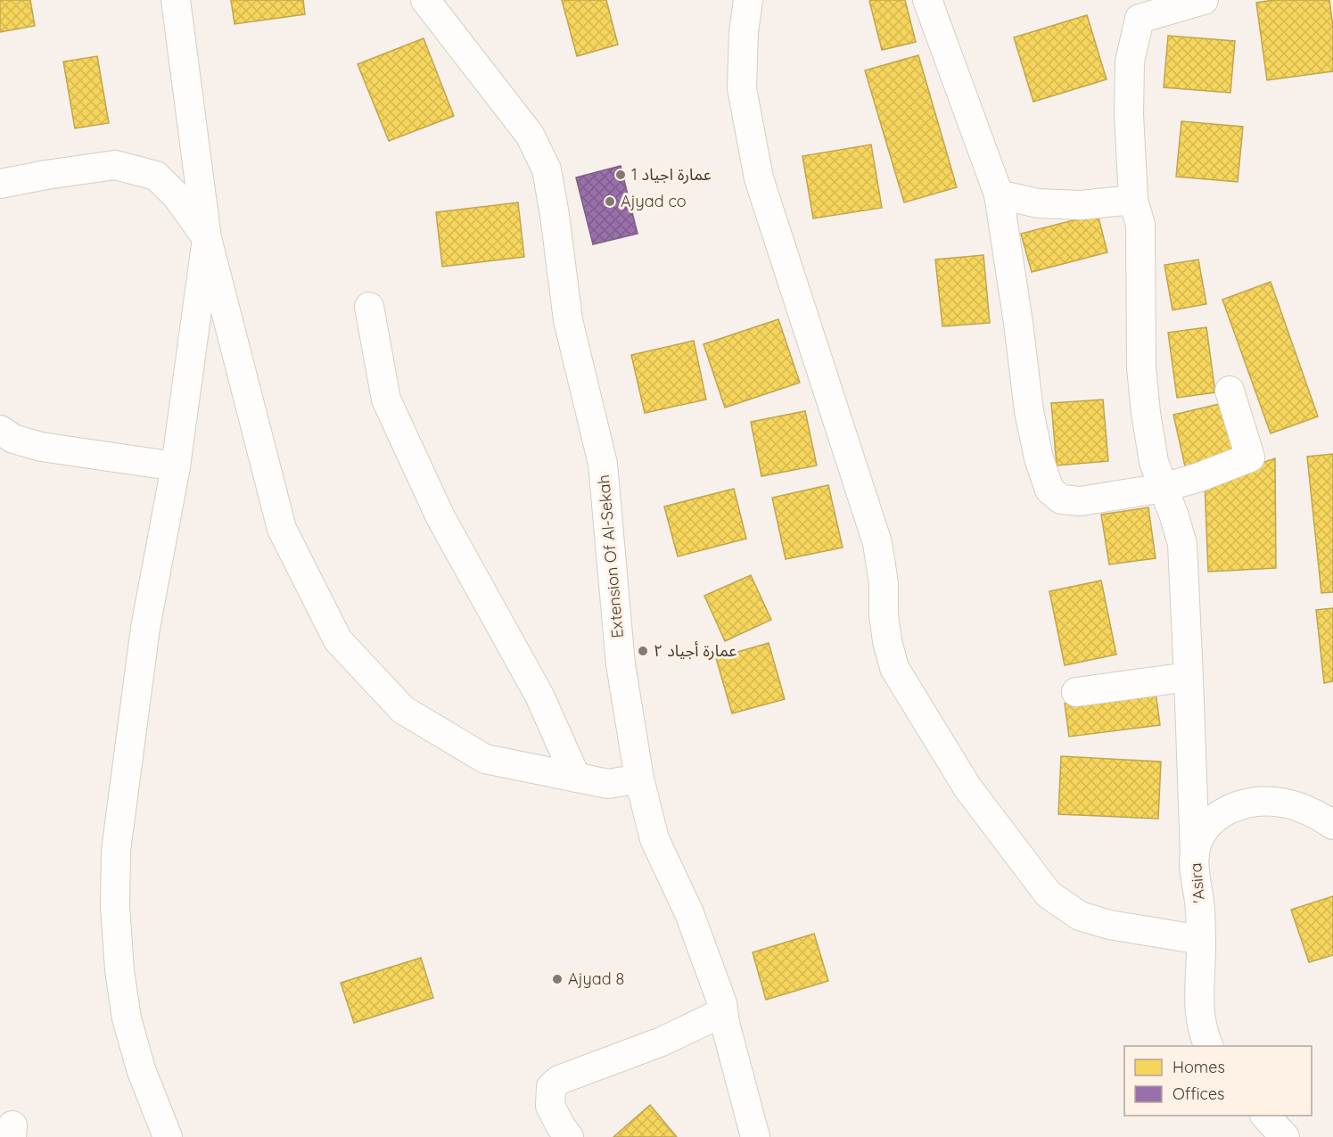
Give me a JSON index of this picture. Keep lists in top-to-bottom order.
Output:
{
  "streets": {
    "street": ["Extension Of Al-Sekah", "'Asira"]
  },
  "places": [
    "عمارة اجياد 1",
    "Ajyad co",
    "عمارة أجياد ٢",
    "Ajyad 8"
  ],
  "legend": ["Homes", "Offices"]
}
